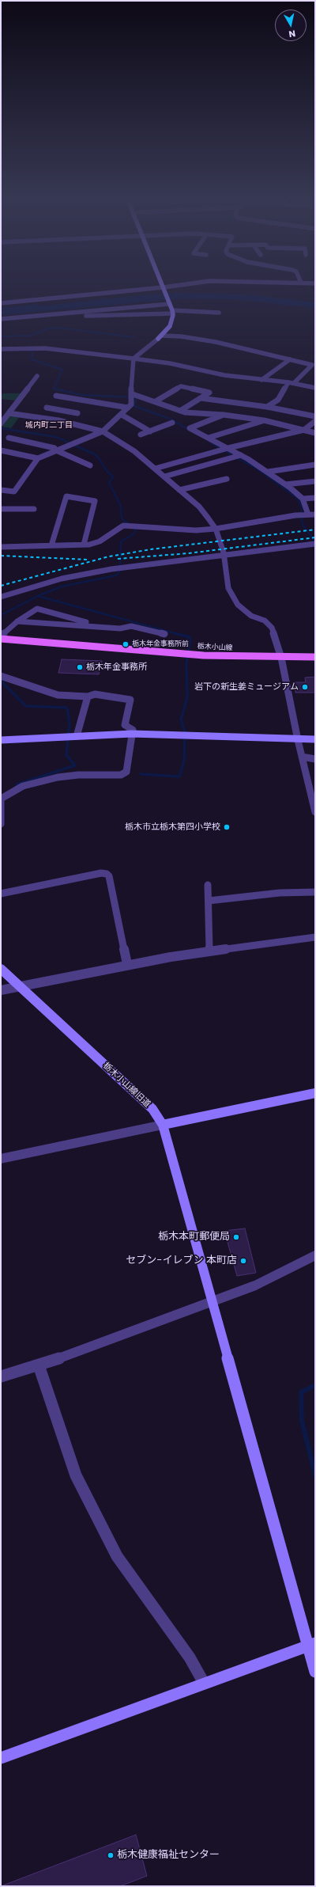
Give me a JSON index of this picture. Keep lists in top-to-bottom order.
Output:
{
  "streets": {
    "main road": ["栃木小山線"],
    "street": ["栃木小山線旧道"]
  },
  "districts": ["城内町二丁目"],
  "places": [
    "栃木年金事務所前",
    "栃木年金事務所",
    "岩下の新生姜ミュージアム",
    "栃木市立栃木第四小学校",
    "栃木本町郵便局",
    "セブン-イレブン 本町店",
    "栃木健康福祉センター"
  ],
  "north": "bottom"
}
